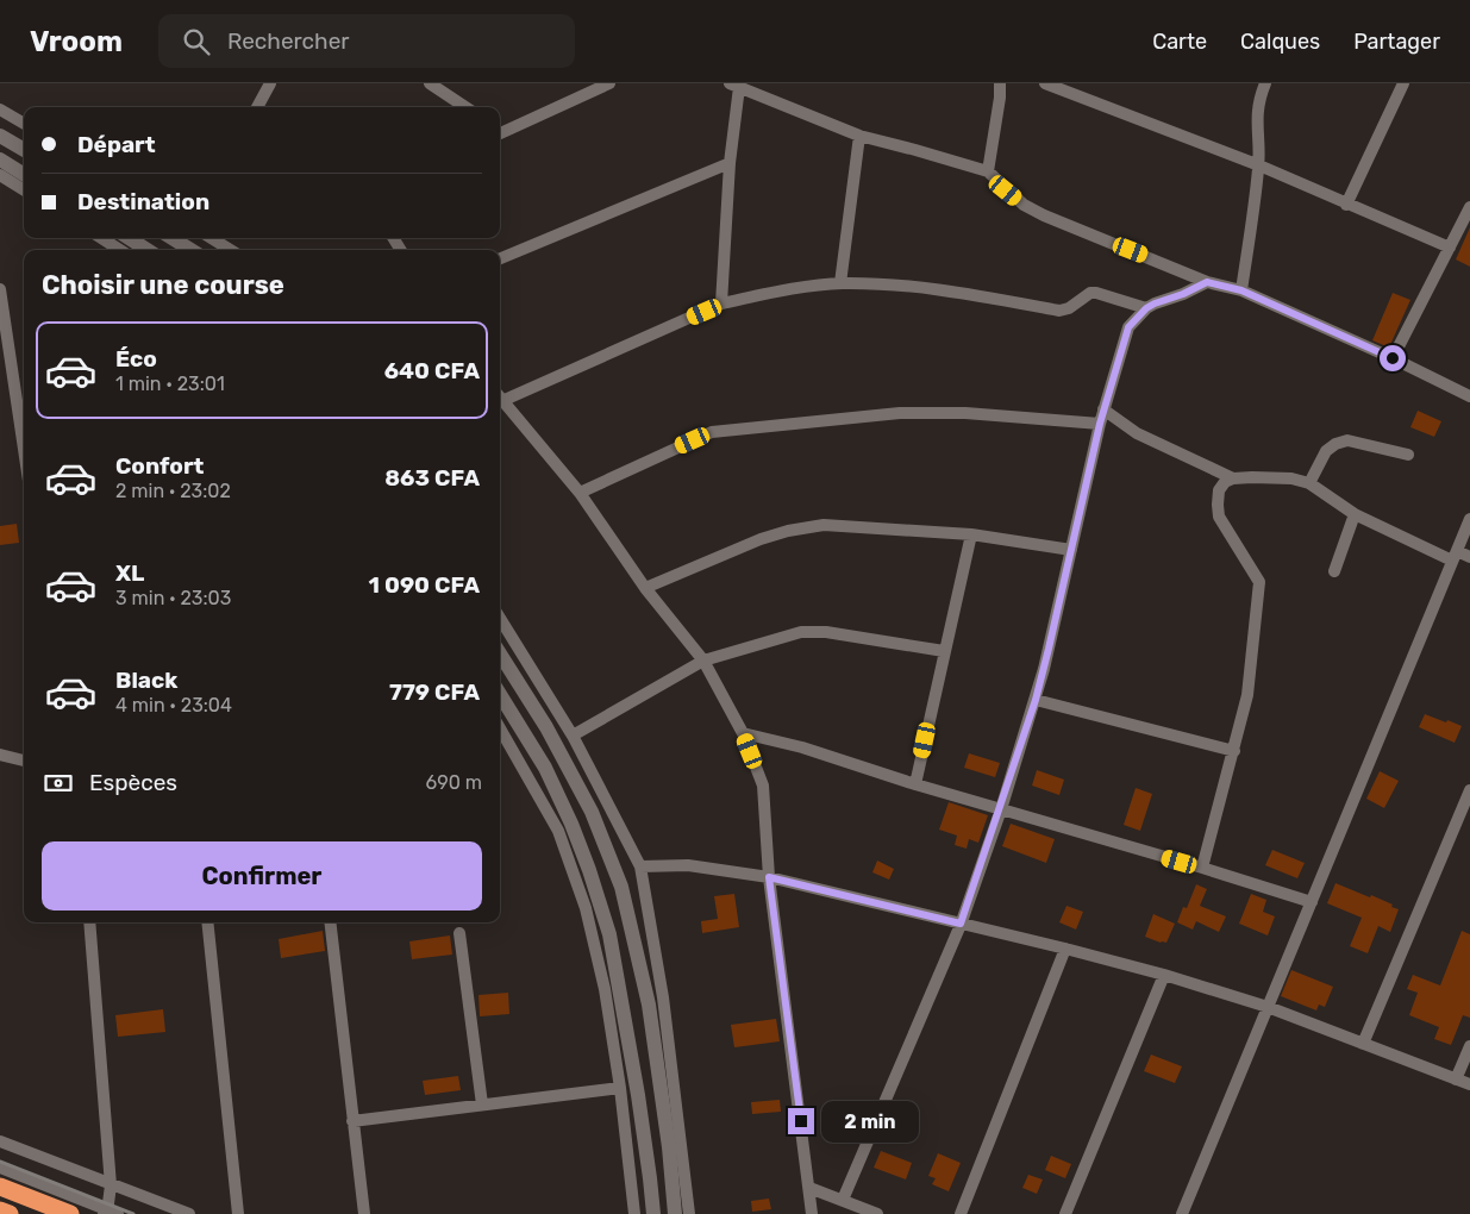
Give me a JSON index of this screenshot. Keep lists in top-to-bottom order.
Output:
{
  "page": {
    "header": "Vroom",
    "search": "Rechercher",
    "nav": ["Carte", "Calques", "Partager"],
    "banner": ["Départ", "Destination"],
    "heading": "Choisir une course",
    "list": [
      {
        "name": "Éco",
        "note": "1 min · 23:01",
        "value": "640 CFA"
      },
      {
        "name": "Confort",
        "note": "2 min · 23:02",
        "value": "863 CFA"
      },
      {
        "name": "XL",
        "note": "3 min · 23:03",
        "value": "1 090 CFA"
      },
      {
        "name": "Black",
        "note": "4 min · 23:04",
        "value": "779 CFA"
      }
    ],
    "pay": ["Espèces", "690 m"],
    "buttons": "Confirmer",
    "bubble": "2 min"
  }
}
